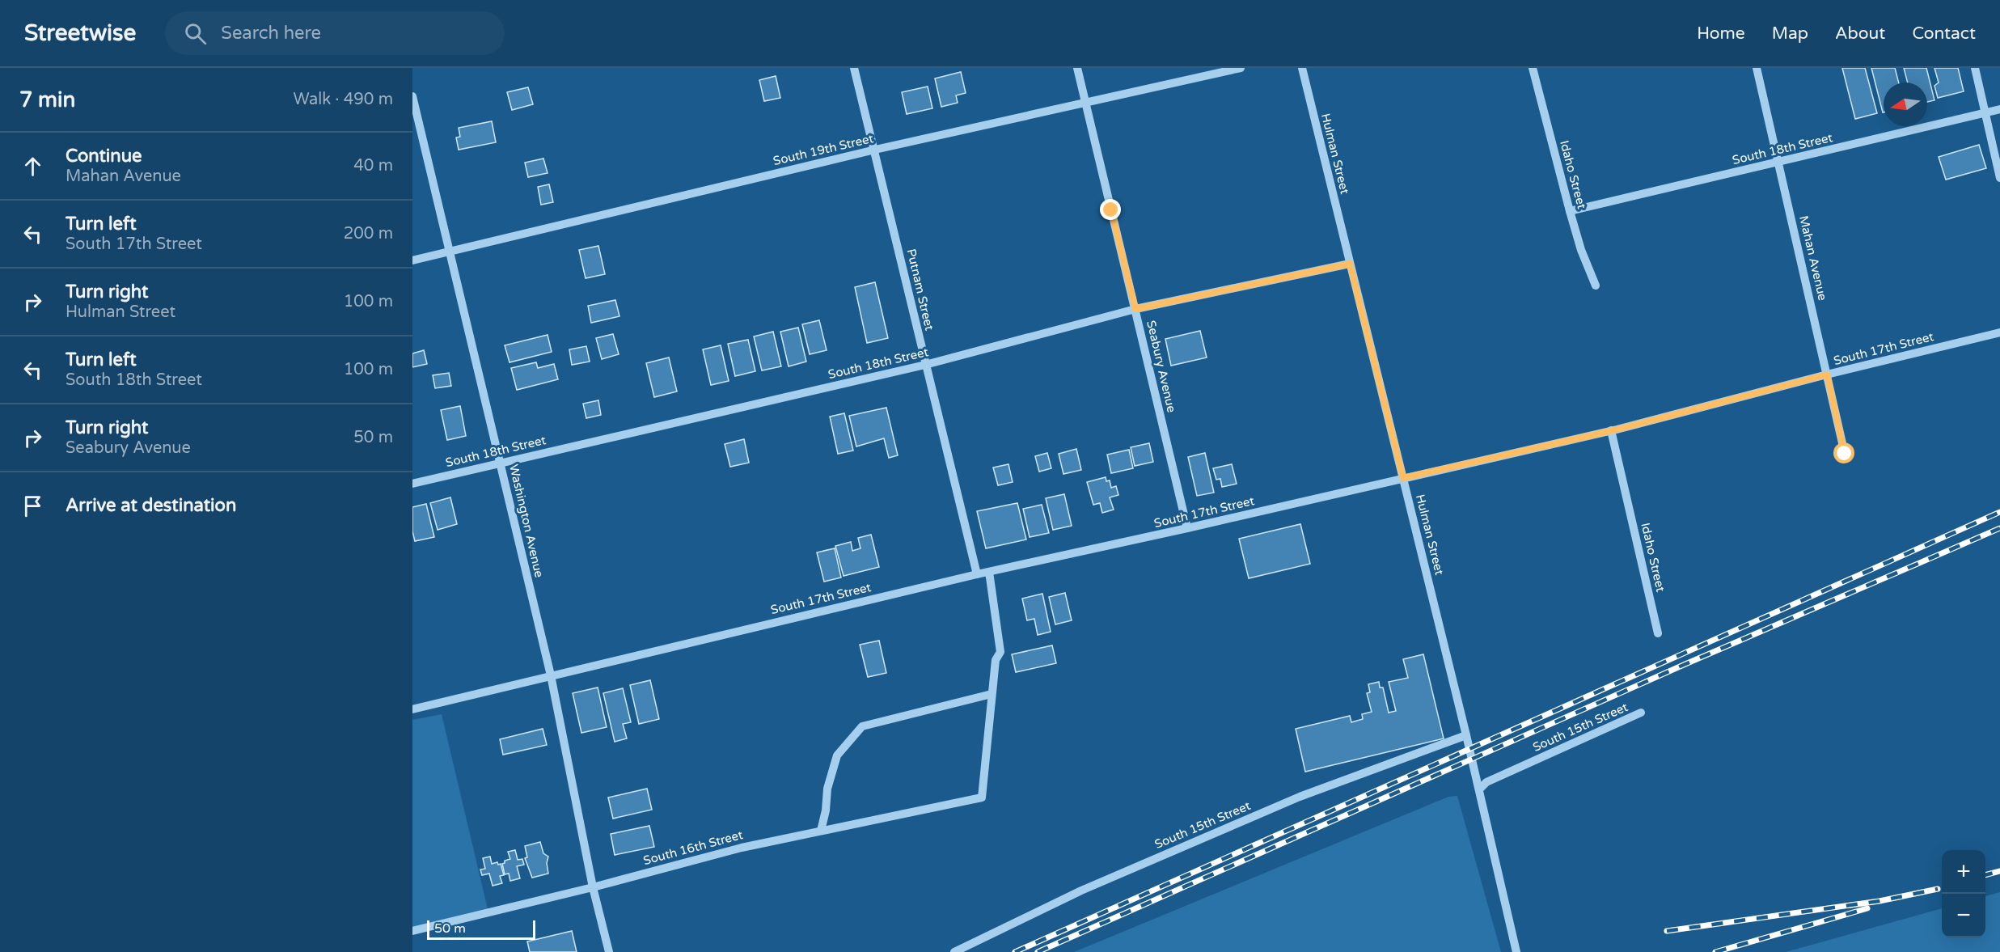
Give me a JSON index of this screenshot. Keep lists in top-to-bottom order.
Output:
{
  "streets": {
    "street": [
      "South 18th Street",
      "South 19th Street",
      "Hulman Street",
      "Idaho Street",
      "Mahan Avenue",
      "Putnam Street",
      "South 17th Street",
      "Seabury Avenue",
      "Washington Avenue",
      "South 15th Street",
      "South 16th Street"
    ]
  },
  "crossings": [
    ["South 18th Street", "Hulman Street"],
    ["South 18th Street", "Idaho Street"],
    ["South 18th Street", "Mahan Avenue"],
    ["South 18th Street", "Putnam Street"],
    ["South 18th Street", "Seabury Avenue"],
    ["South 18th Street", "Washington Avenue"],
    ["South 19th Street", "Putnam Street"],
    ["South 19th Street", "Seabury Avenue"],
    ["South 19th Street", "Washington Avenue"],
    ["Hulman Street", "South 17th Street"],
    ["Hulman Street", "South 15th Street"],
    ["Idaho Street", "South 17th Street"],
    ["Mahan Avenue", "South 17th Street"],
    ["Putnam Street", "South 17th Street"],
    ["South 17th Street", "Seabury Avenue"],
    ["South 17th Street", "Washington Avenue"],
    ["Washington Avenue", "South 16th Street"]
  ],
  "scale_bar": "50 m",
  "north": "left",
  "page": {
    "header": "Streetwise",
    "search": "Search here",
    "nav": [
      "Home",
      "Map",
      "About",
      "Contact"
    ],
    "heading": ["7 min", "Walk · 490 m"],
    "list": [
      ["Continue", "Mahan Avenue", "40 m"],
      ["Turn left", "South 17th Street", "200 m"],
      ["Turn right", "Hulman Street", "100 m"],
      ["Turn left", "South 18th Street", "100 m"],
      ["Turn right", "Seabury Avenue", "50 m"],
      "Arrive at destination"
    ],
    "map_buttons": ["+", "−"],
    "scale": "50 m"
  }
}
